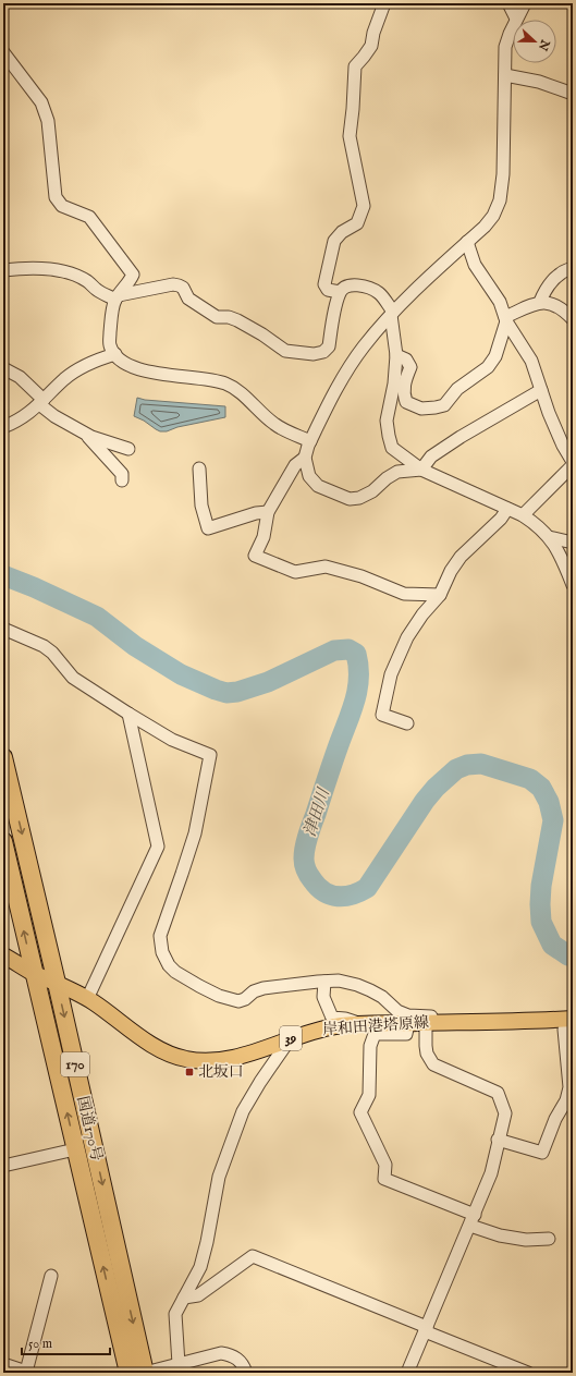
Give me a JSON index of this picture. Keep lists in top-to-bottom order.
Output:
{
  "streets": {
    "highway": ["170", "国道170号"],
    "main road": ["岸和田港塔原線", "39"]
  },
  "crossings": [
    ["岸和田港塔原線", "国道170号"]
  ],
  "water": ["津田川"],
  "places": {
    "transit": ["北坂口"]
  },
  "scale_bar": "50 m",
  "north": "right"
}
